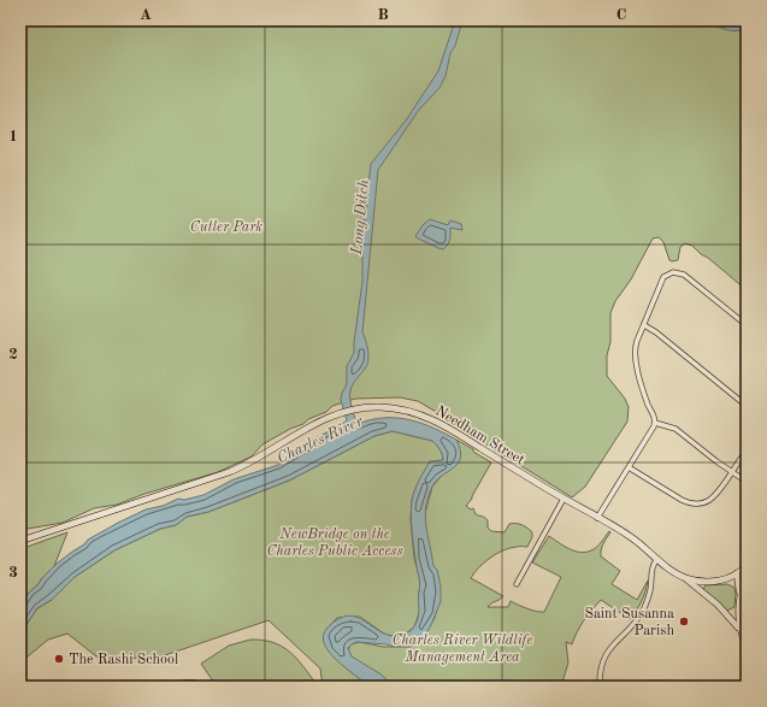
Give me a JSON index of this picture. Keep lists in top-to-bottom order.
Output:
{
  "streets": {
    "main road": ["Needham Street"]
  },
  "water": ["Long Ditch", "Charles River"],
  "parks": ["Cutler Park", "NewBridge on the Charles Public Access", "Charles River Wildlife Management Area"],
  "places": ["Saint Susanna Parish", "The Rashi School"],
  "grid": {
    "columns": ["A", "B", "C"],
    "rows": ["1", "2", "3"]
  }
}
